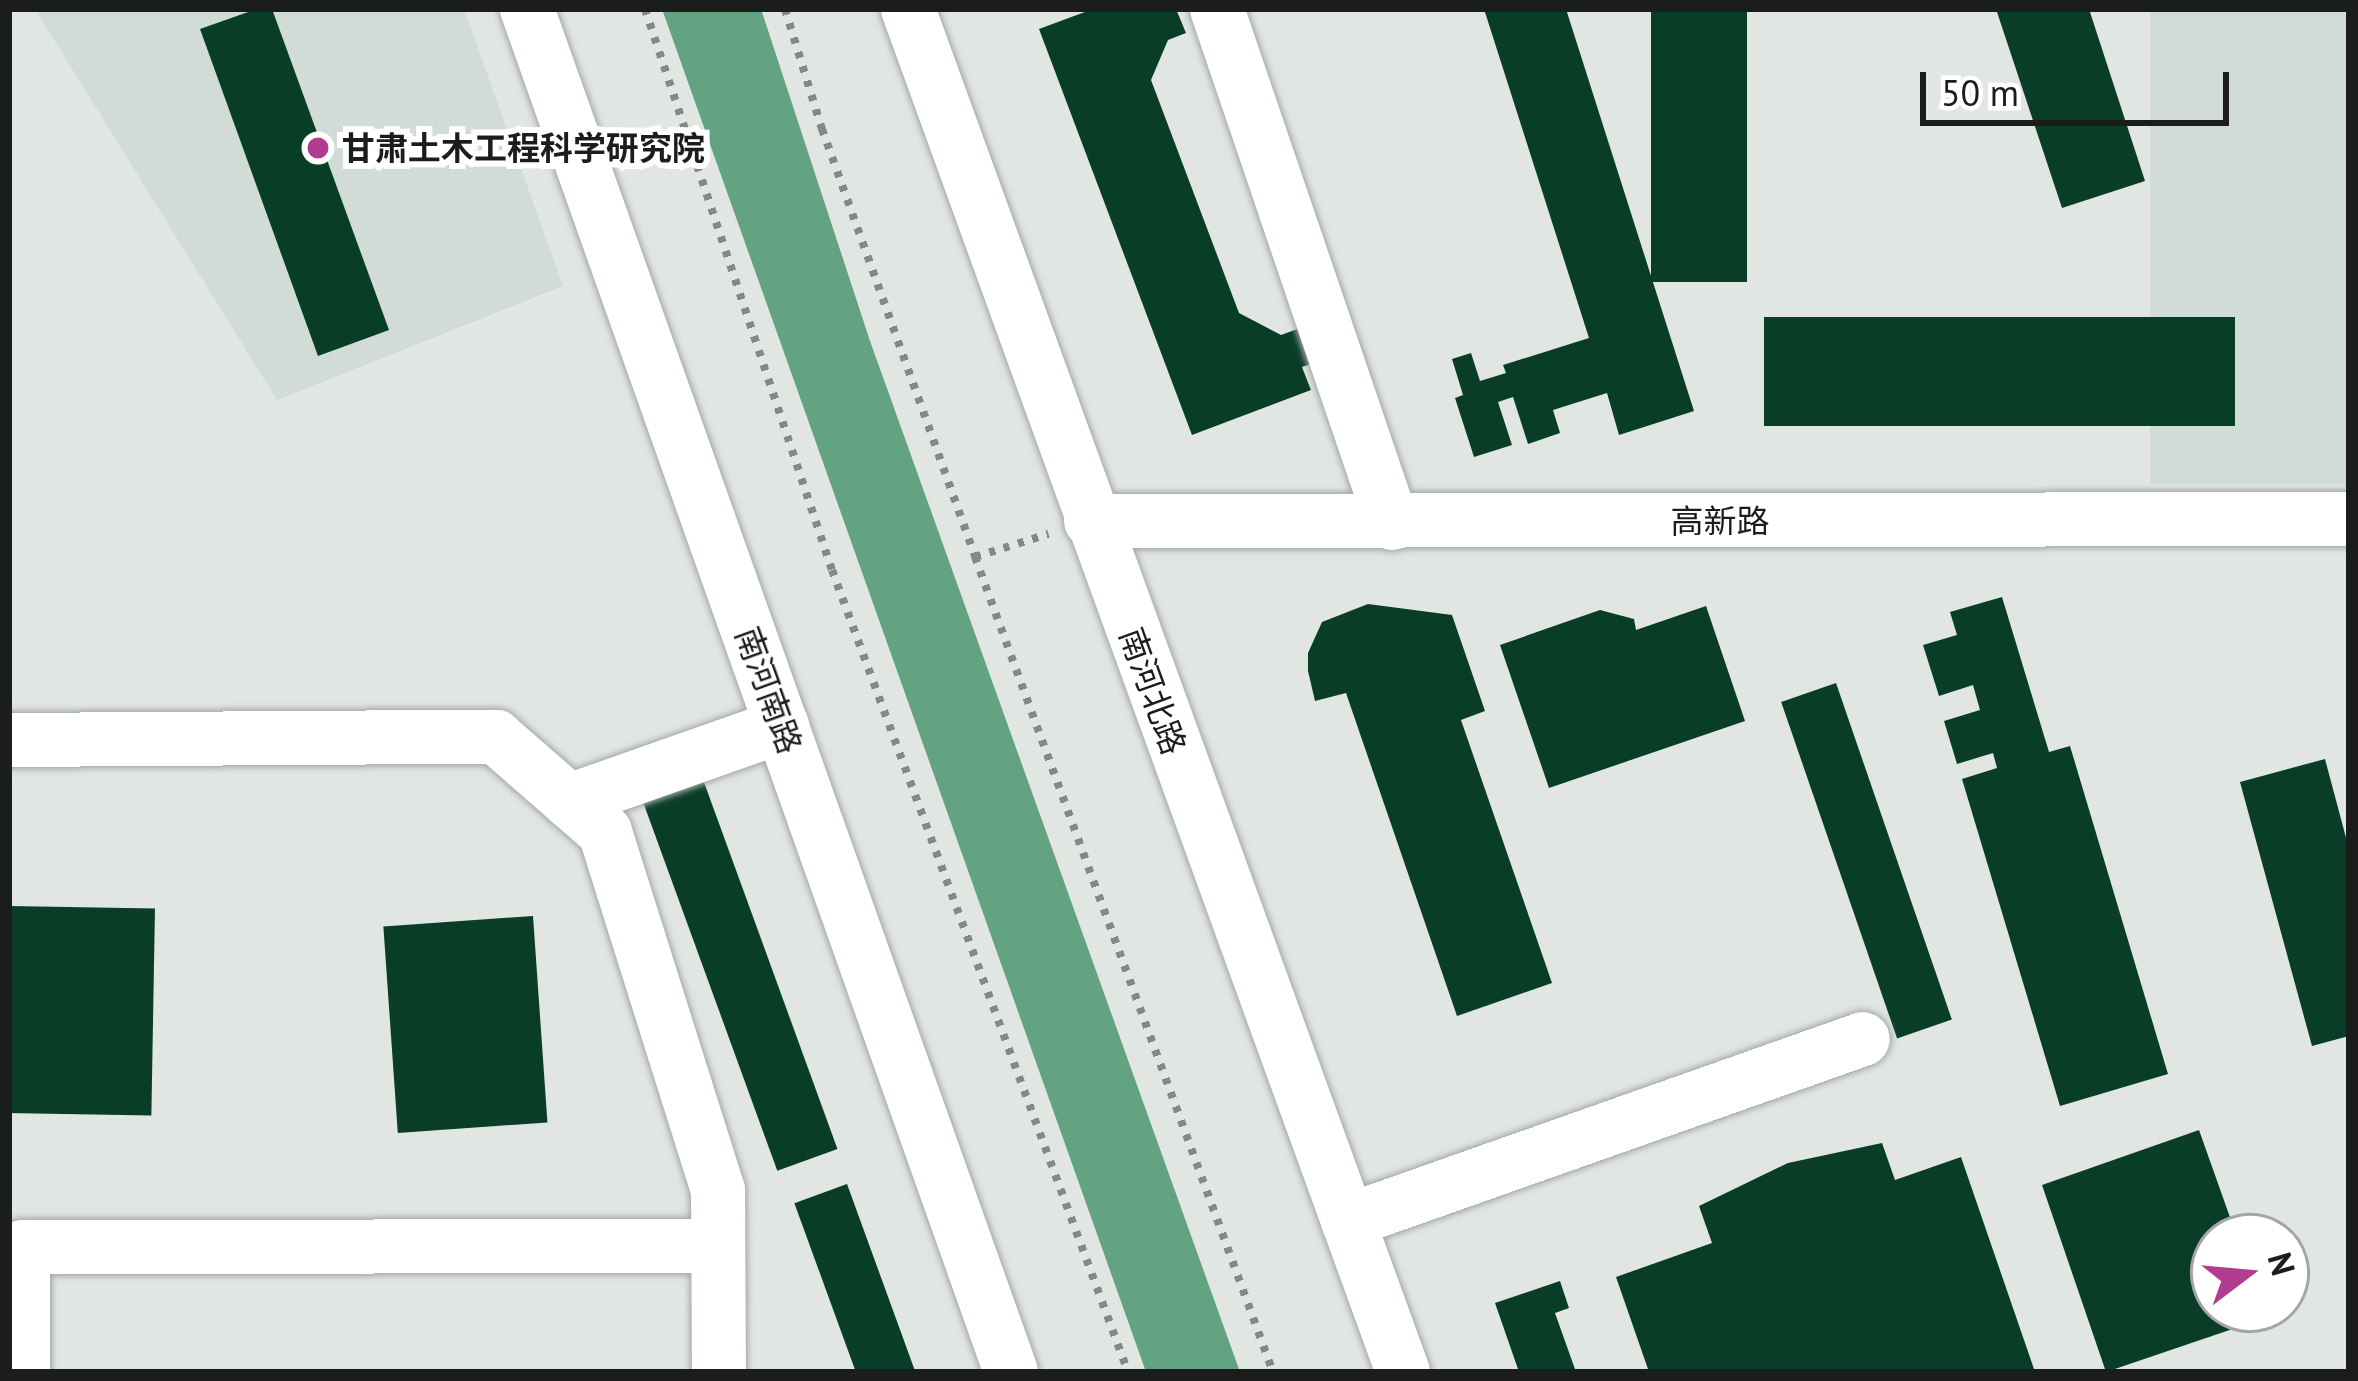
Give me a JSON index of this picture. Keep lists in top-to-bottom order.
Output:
{
  "streets": {
    "street": ["高新路", "南河南路", "南河北路"]
  },
  "crossings": [
    ["高新路", "南河北路"]
  ],
  "places": ["甘肃土木工程科学研究院"],
  "scale_bar": "50 m",
  "north": "right"
}
